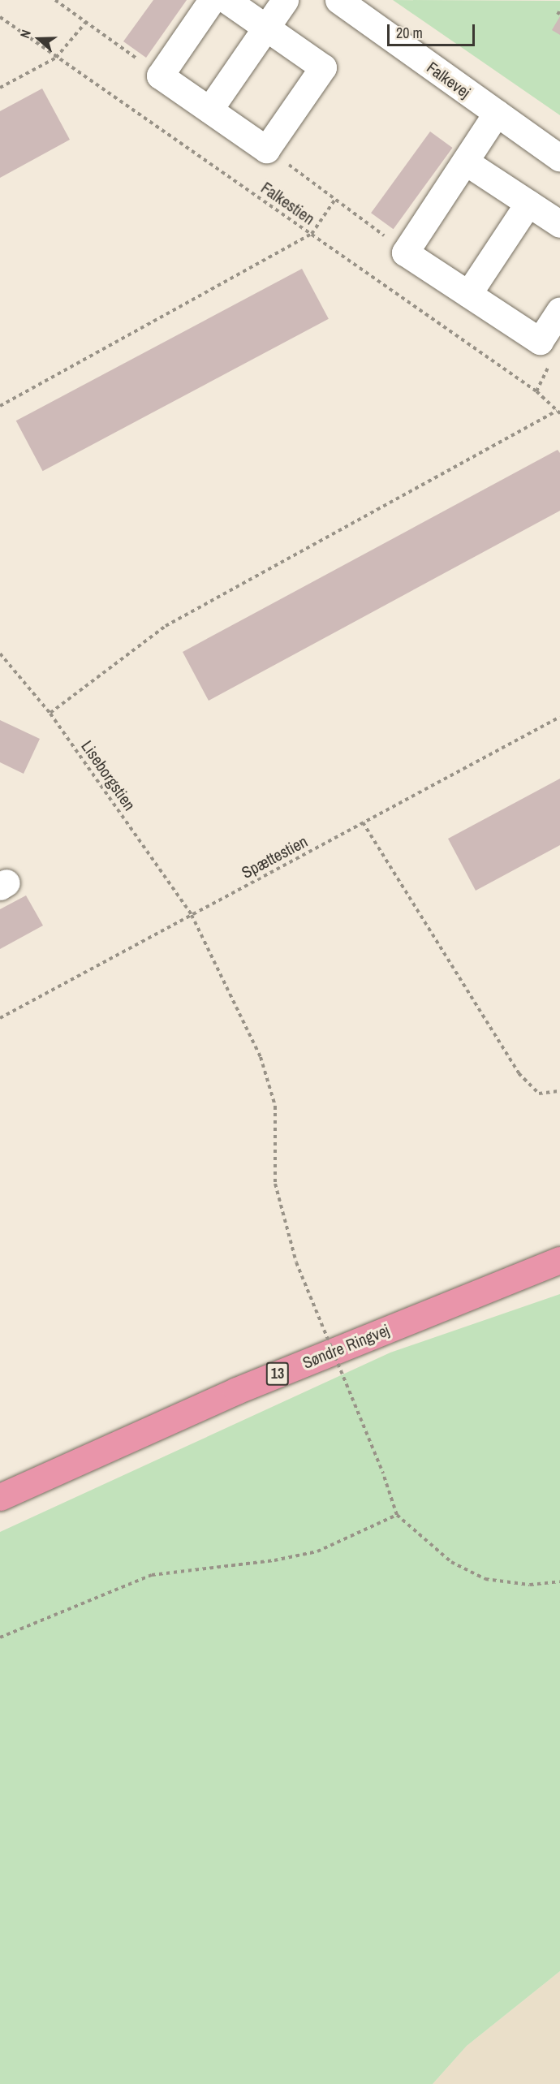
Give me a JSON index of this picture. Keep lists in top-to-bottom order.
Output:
{
  "streets": {
    "main road": ["Søndre Ringvej", "13"],
    "street": ["Falkevej"],
    "path": ["Falkestien", "Liseborgstien", "Spættestien"]
  },
  "crossings": [
    ["Liseborgstien", "Spættestien"]
  ],
  "scale_bar": "20 m",
  "north": "left"
}
